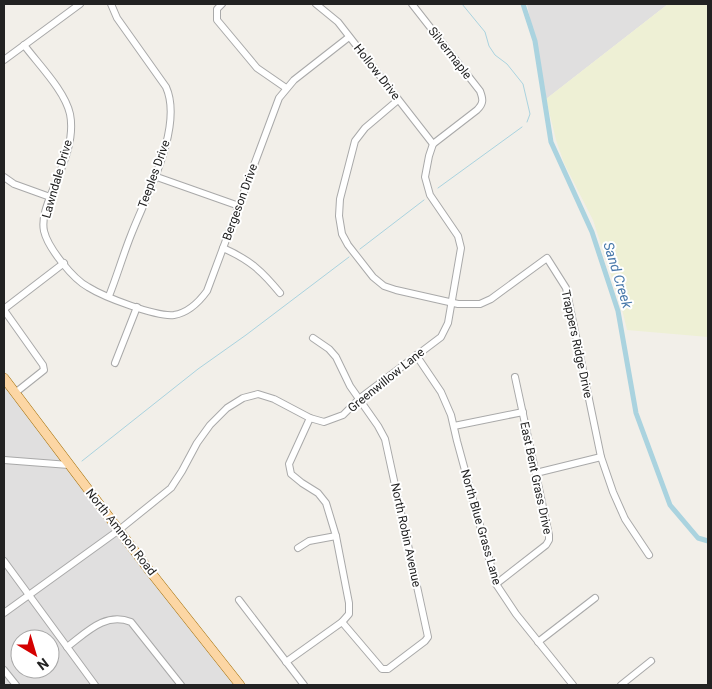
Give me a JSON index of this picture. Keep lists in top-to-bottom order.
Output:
{
  "streets": {
    "main road": ["North Ammon Road"],
    "street": [
      "Silvermaple",
      "Hollow Drive",
      "Teeples Drive",
      "Lawndale Drive",
      "Bergeson Drive",
      "Trappers Ridge Drive",
      "Greenwillow Lane",
      "East Bent Grass Drive",
      "North Blue Grass Lane",
      "North Robin Avenue"
    ]
  },
  "crossings": [
    ["Silvermaple", "Hollow Drive"],
    ["Silvermaple", "Greenwillow Lane"],
    ["Hollow Drive", "Bergeson Drive"],
    ["Hollow Drive", "Trappers Ridge Drive"],
    ["Hollow Drive", "Greenwillow Lane"],
    ["Teeples Drive", "Lawndale Drive"],
    ["Teeples Drive", "Bergeson Drive"],
    ["Lawndale Drive", "Bergeson Drive"],
    ["Trappers Ridge Drive", "Greenwillow Lane"],
    ["Greenwillow Lane", "North Blue Grass Lane"],
    ["Greenwillow Lane", "North Ammon Road"],
    ["Greenwillow Lane", "North Robin Avenue"],
    ["East Bent Grass Drive", "North Blue Grass Lane"]
  ],
  "water": ["Sand Creek"],
  "north": "bottom right"
}
